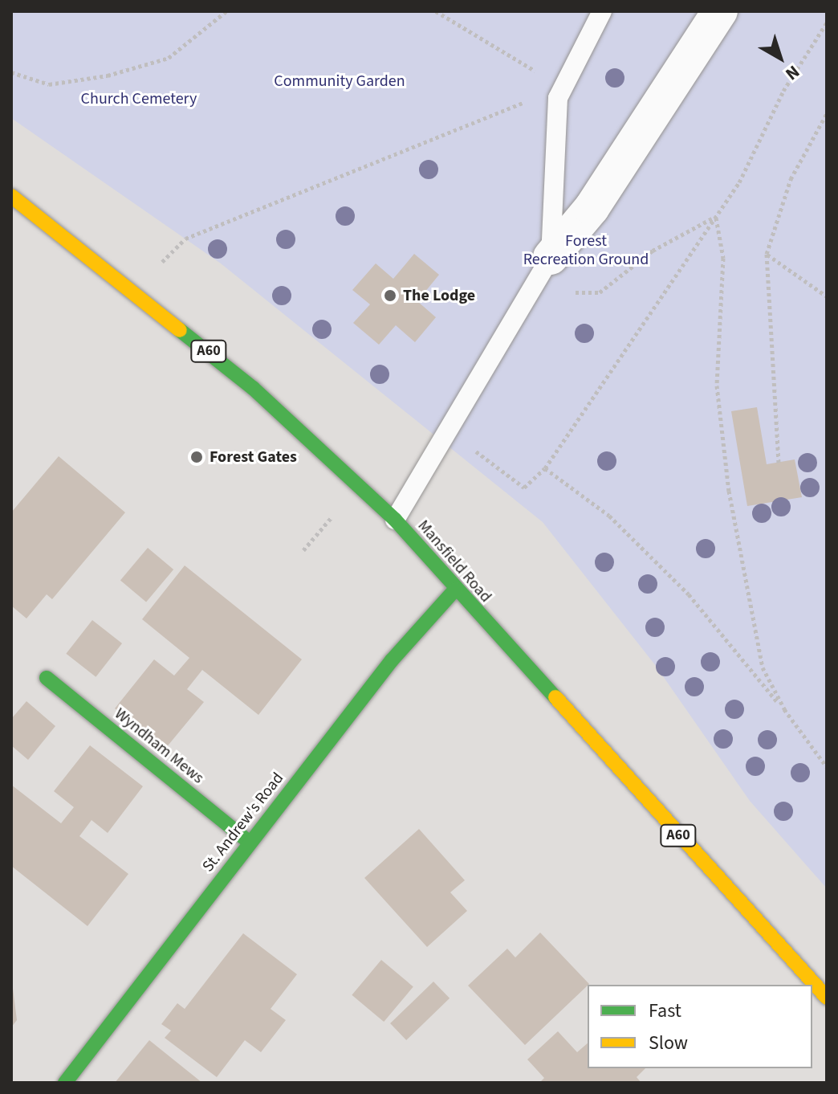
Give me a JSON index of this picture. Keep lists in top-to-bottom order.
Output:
{
  "streets": {
    "main road": [
      "A60",
      "Mansfield Road",
      "Wyndham Mews",
      "St. Andrew's Road"
    ]
  },
  "crossings": [
    ["Mansfield Road", "St. Andrew's Road"],
    ["Wyndham Mews", "St. Andrew's Road"]
  ],
  "parks": ["Community Garden", "Church Cemetery", "Forest Recreation Ground"],
  "places": ["The Lodge", "Forest Gates"],
  "legend": ["Fast", "Slow"],
  "north": "bottom right"
}
